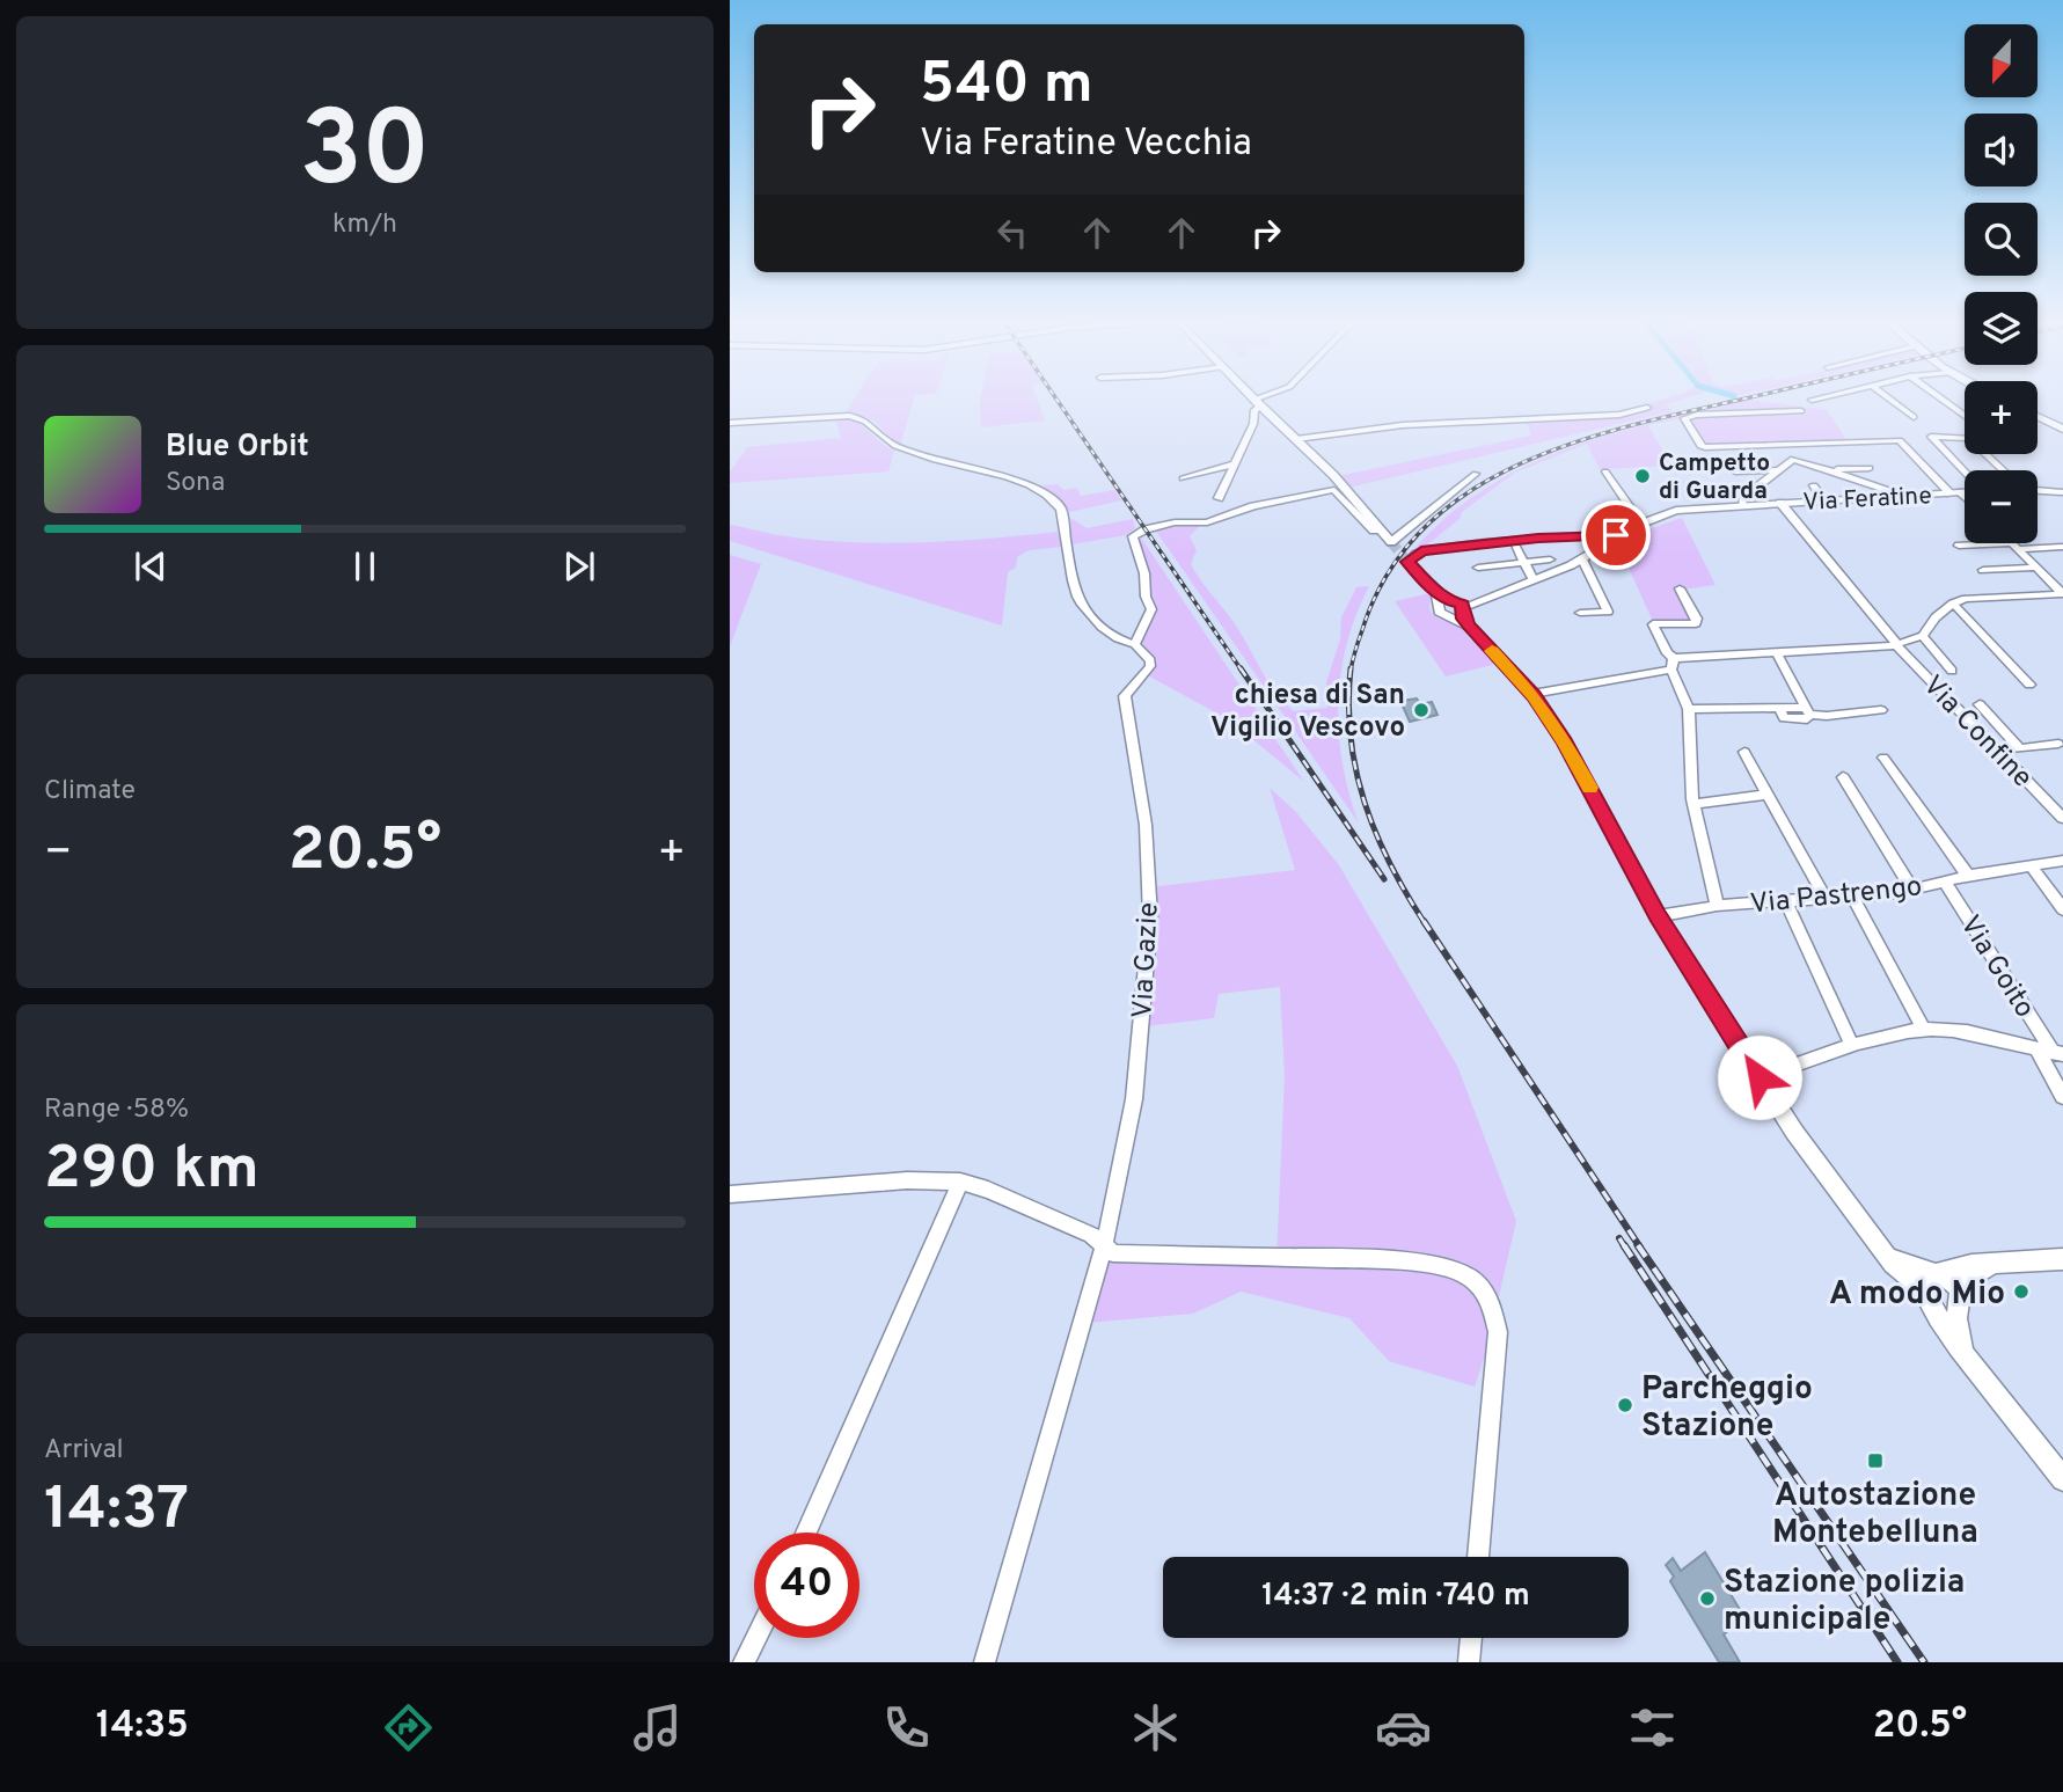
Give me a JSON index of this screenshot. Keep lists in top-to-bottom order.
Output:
{
  "streets": {
    "street": [
      "Via Feratine",
      "Via Confine",
      "Via Pastrengo",
      "Via Gazie",
      "Via Goito"
    ]
  },
  "crossings": [
    ["Via Feratine", "Via Confine"],
    ["Via Pastrengo", "Via Goito"]
  ],
  "places": {
    "other": [
      "Campetto di Guarda",
      "chiesa di San Vigilio Vescovo",
      "A modo Mio",
      "Parcheggio Stazione",
      "Stazione polizia municipale"
    ],
    "transit": ["Autostazione Montebelluna"]
  },
  "north": "bottom",
  "page": {
    "tile": [
      ["30", "km/h"],
      "Climate",
      ["Range · 58%", "290 km"],
      ["Arrival", "14:37"]
    ],
    "map_buttons": ["+", "−"],
    "turn": ["540 m", "Via Feratine Vecchia"],
    "song": ["Blue Orbit", "Sona"],
    "heat": ["−", "20.5°", "+"],
    "limit": "40",
    "trip": "14:37 · 2 min · 740 m",
    "tabs": ["14:35", "20.5°"]
  }
}
